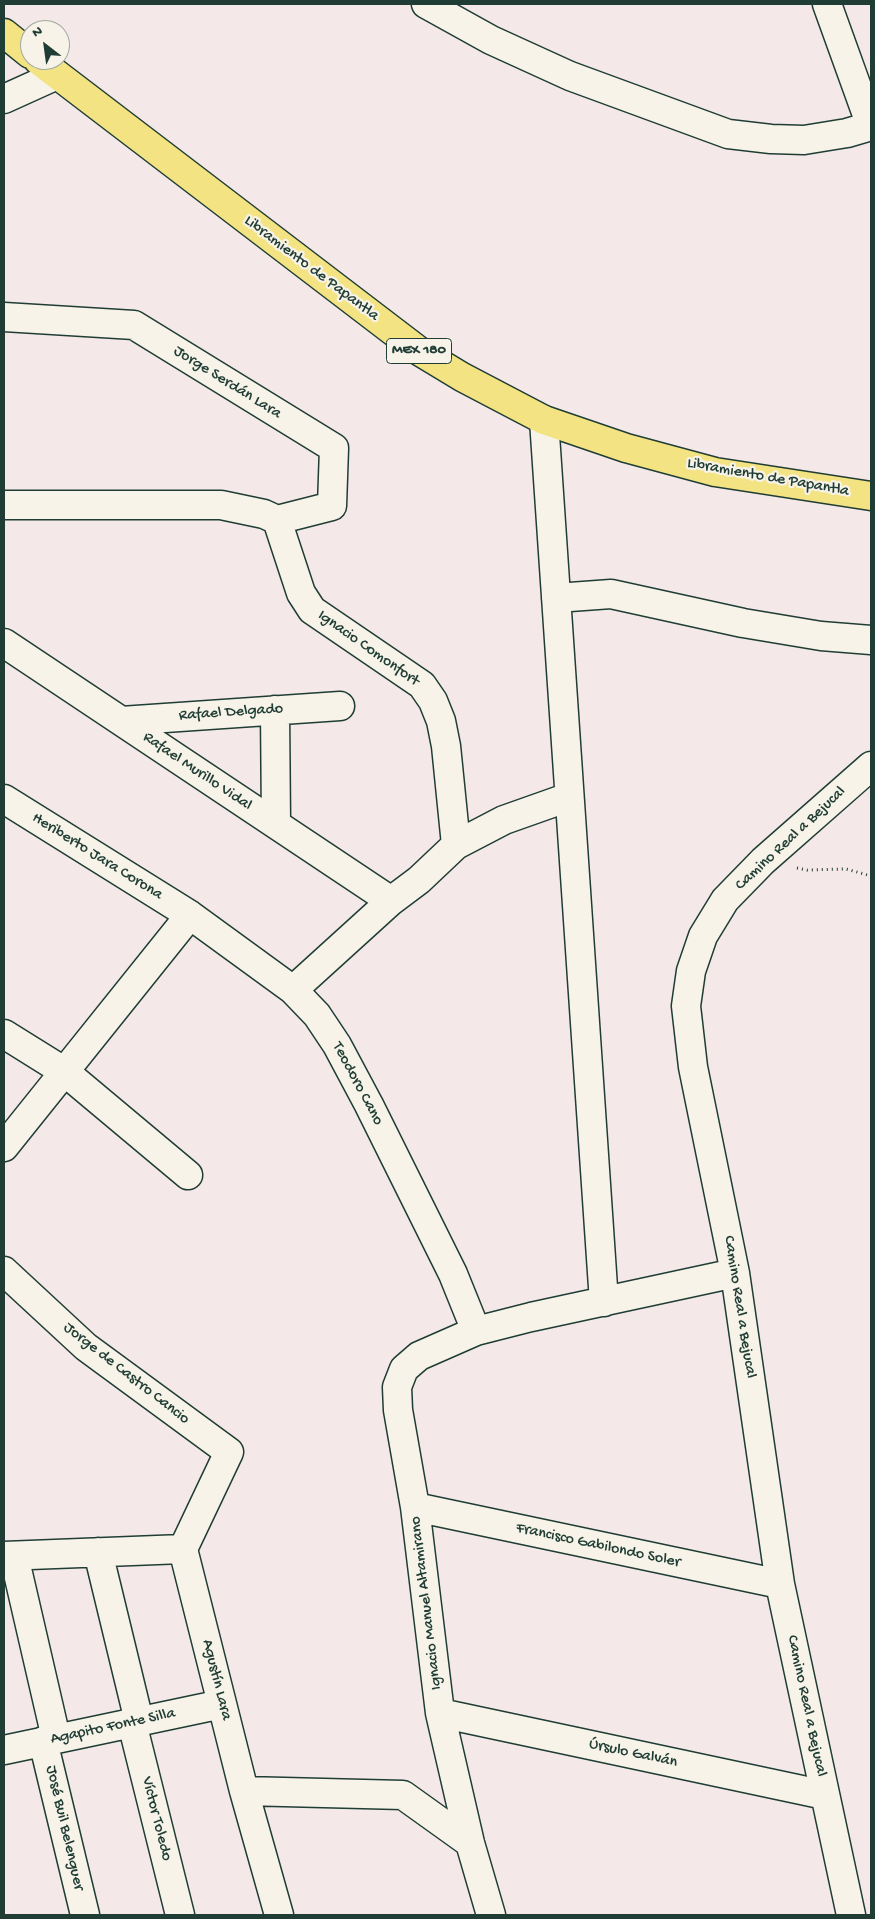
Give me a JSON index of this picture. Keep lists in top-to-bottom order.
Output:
{
  "streets": {
    "main road": ["Libramiento de Papantla", "MEX 180"],
    "street": [
      "Jorge Serdán Lara",
      "Ignacio Comonfort",
      "Rafael Delgado",
      "Rafael Murillo Vidal",
      "Camino Real a Bejucal",
      "Heriberto Jara Corona",
      "Teodoro Cano",
      "Jorge de Castro Cancio",
      "Francisco Gabilondo Soler",
      "Ignacio Manuel Altamirano",
      "Agustín Lara",
      "Agapito Fonte Silla",
      "Úrsulo Galván",
      "Víctor Toledo",
      "José Buil Belenguer"
    ]
  },
  "crossings": [
    ["Jorge Serdán Lara", "Ignacio Comonfort"],
    ["Rafael Delgado", "Rafael Murillo Vidal"],
    ["Camino Real a Bejucal", "Francisco Gabilondo Soler"],
    ["Camino Real a Bejucal", "Úrsulo Galván"],
    ["Heriberto Jara Corona", "Teodoro Cano"],
    ["Teodoro Cano", "Ignacio Manuel Altamirano"],
    ["Jorge de Castro Cancio", "Agustín Lara"],
    ["Francisco Gabilondo Soler", "Ignacio Manuel Altamirano"],
    ["Ignacio Manuel Altamirano", "Úrsulo Galván"],
    ["Agustín Lara", "Agapito Fonte Silla"],
    ["Agapito Fonte Silla", "Víctor Toledo"],
    ["Agapito Fonte Silla", "José Buil Belenguer"]
  ],
  "north": "top left"
}
